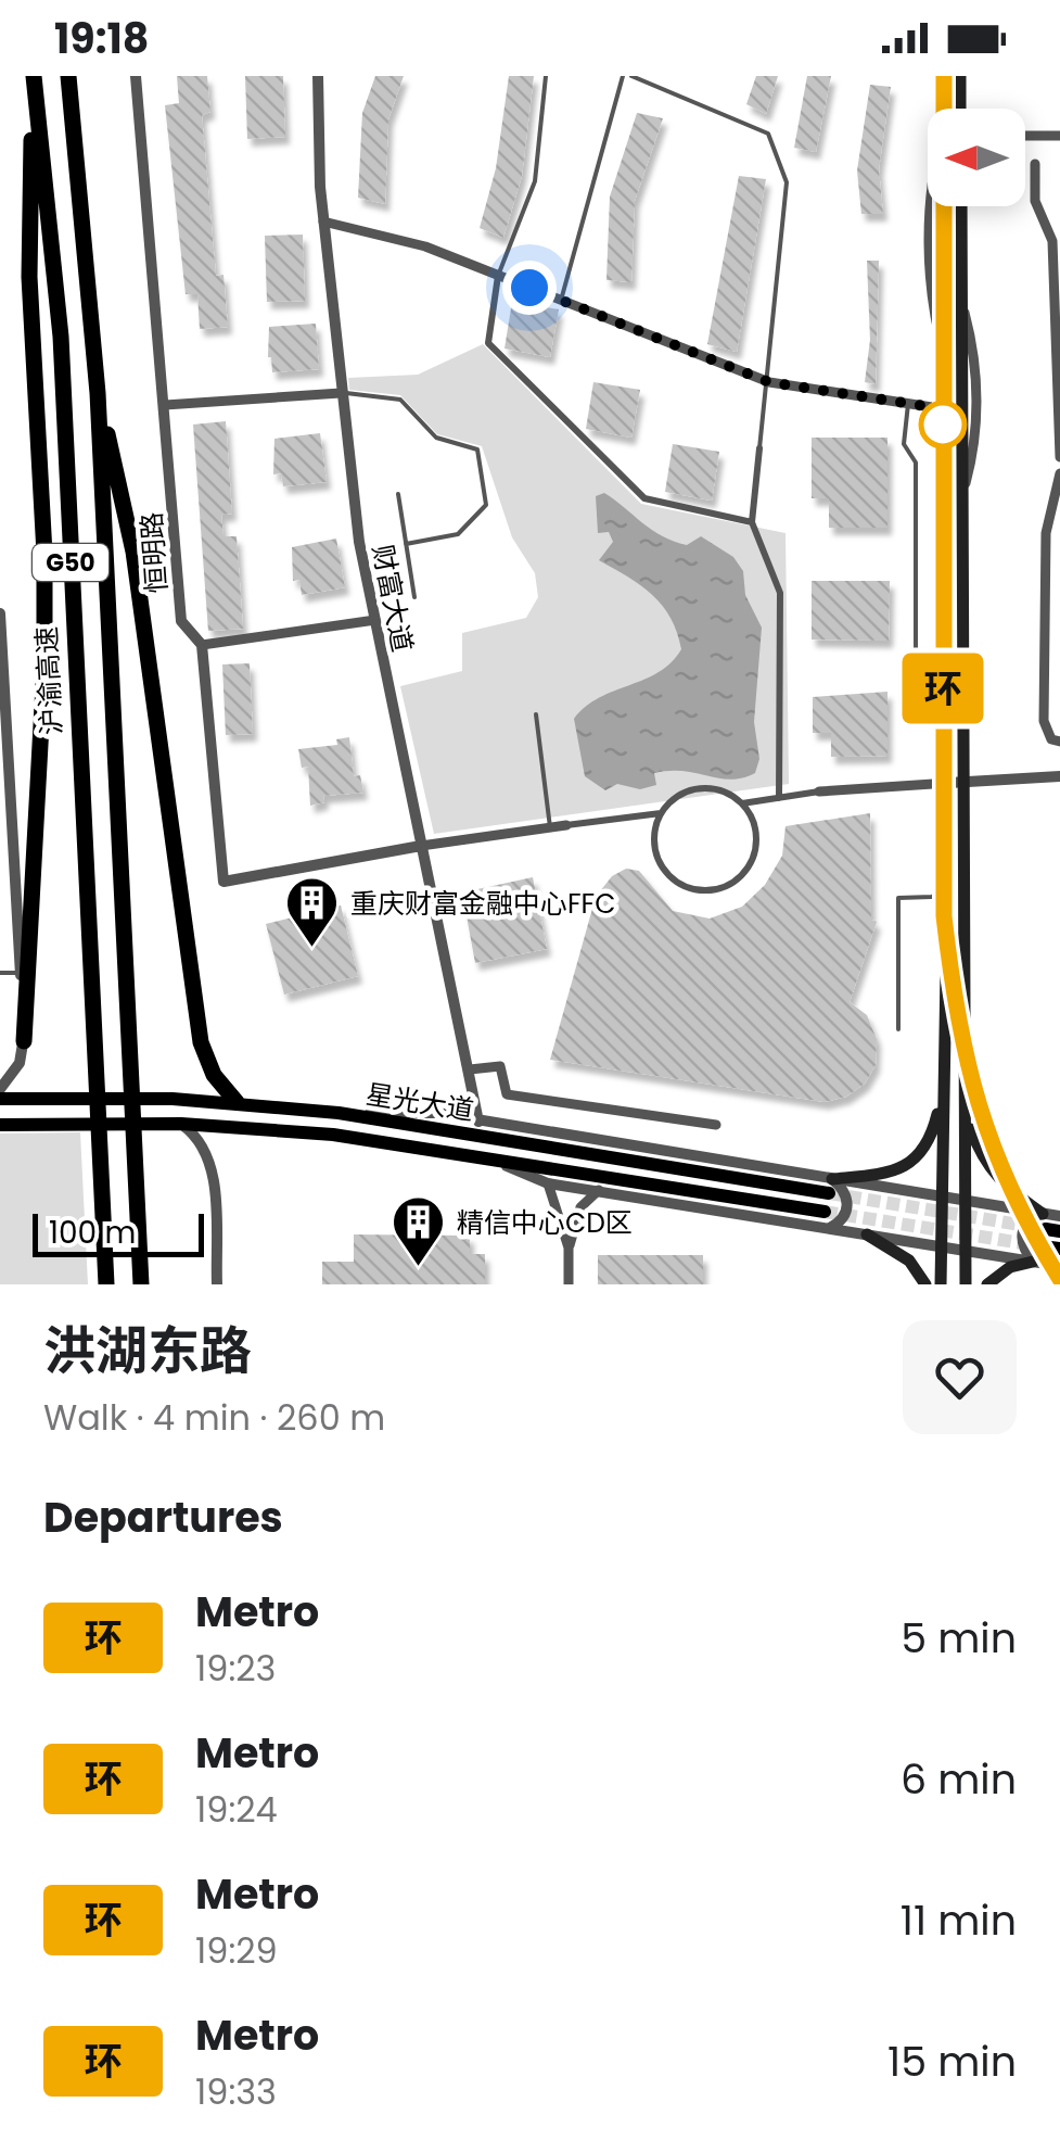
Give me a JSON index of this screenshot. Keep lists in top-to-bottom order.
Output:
{
  "streets": {
    "highway": ["G50", "沪渝高速"],
    "main road": ["星光大道"],
    "street": ["恒明路", "财富大道"]
  },
  "crossings": [
    ["恒明路", "财富大道"]
  ],
  "places": {
    "building": ["重庆财富金融中心FFC", "精信中心CD区"]
  },
  "lines": ["metro line 环"],
  "scale_bar": "100 m",
  "north": "left",
  "page": {
    "status": "19:18",
    "on_map": "环",
    "scale": "100 m",
    "heading": [
      ["洪湖东路", "Walk · 4 min · 260 m"],
      "Departures"
    ],
    "list": [
      {
        "mark": "环",
        "name": "Metro",
        "note": "19:23",
        "value": "5 min"
      },
      {
        "mark": "环",
        "name": "Metro",
        "note": "19:24",
        "value": "6 min"
      },
      {
        "mark": "环",
        "name": "Metro",
        "note": "19:29",
        "value": "11 min"
      },
      {
        "mark": "环",
        "name": "Metro",
        "note": "19:33",
        "value": "15 min"
      }
    ]
  }
}
